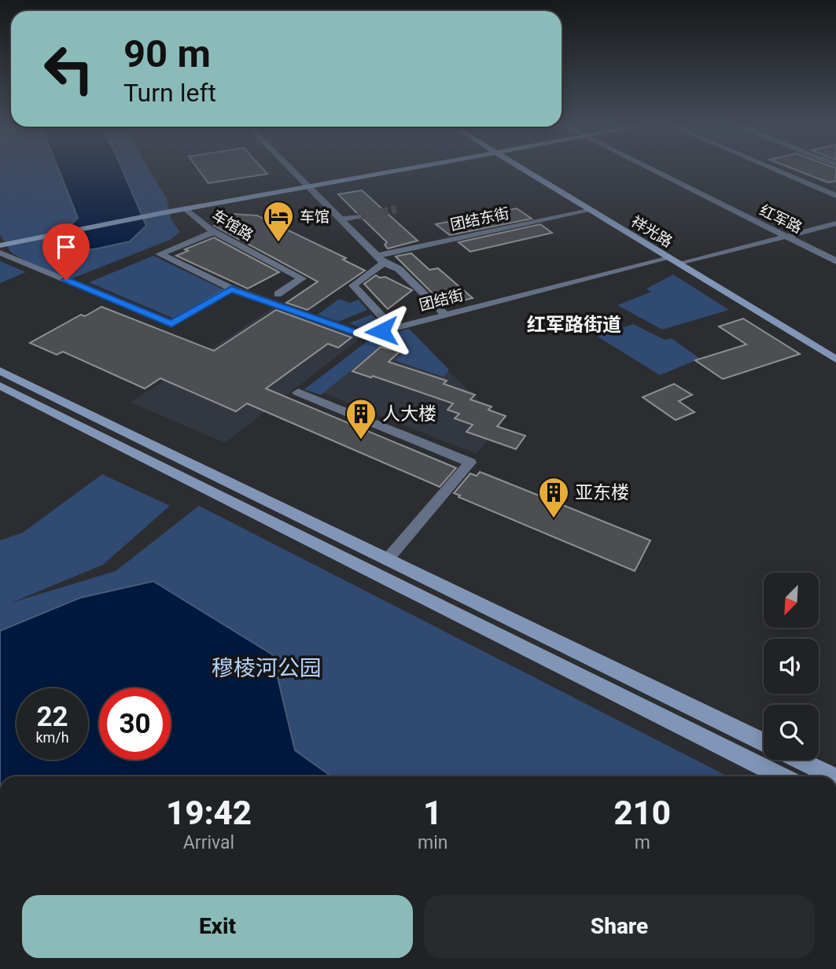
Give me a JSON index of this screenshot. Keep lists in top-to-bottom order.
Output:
{
  "streets": {
    "street": [
      "团结东街",
      "红军路",
      "车馆路",
      "祥光路",
      "团结街"
    ]
  },
  "crossings": [
    ["团结东街", "祥光路"],
    ["车馆路", "团结街"],
    ["祥光路", "团结街"]
  ],
  "districts": ["红军路街道"],
  "parks": ["穆棱河公园"],
  "places": {
    "hotel": ["车馆"],
    "building": ["人大楼", "亚东楼"]
  },
  "north": "bottom left",
  "page": {
    "turn": ["90 m", "Turn left"],
    "speed": "22 km/h",
    "limit": "30",
    "eta": [
      "19:42",
      "Arrival",
      "1",
      "min",
      "210",
      "m"
    ],
    "buttons": ["Exit", "Share"]
  }
}
